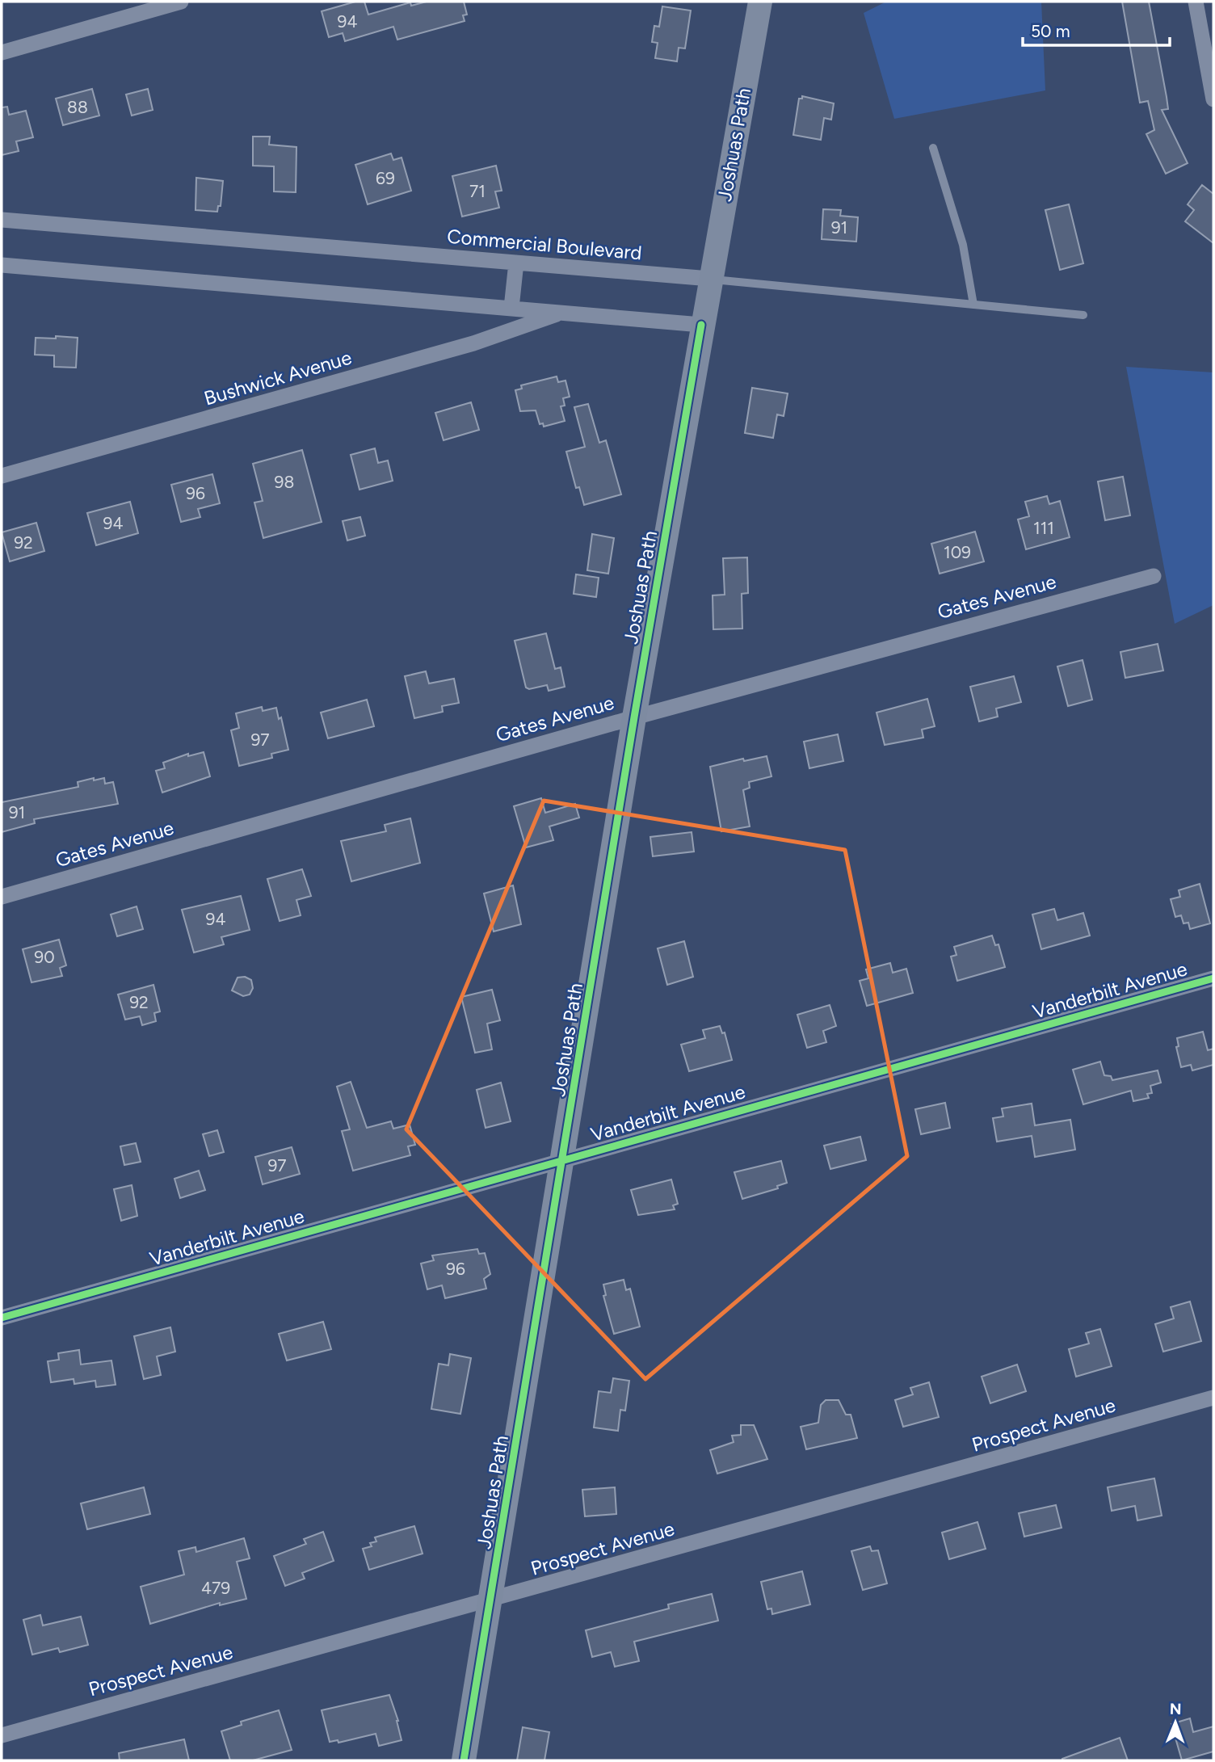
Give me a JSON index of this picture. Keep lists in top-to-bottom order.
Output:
{
  "streets": {
    "main road": ["Joshuas Path"],
    "street": [
      "Commercial Boulevard",
      "Bushwick Avenue",
      "Gates Avenue",
      "Vanderbilt Avenue",
      "Prospect Avenue"
    ]
  },
  "crossings": [
    ["Joshuas Path", "Commercial Boulevard"],
    ["Joshuas Path", "Gates Avenue"],
    ["Joshuas Path", "Vanderbilt Avenue"],
    ["Joshuas Path", "Prospect Avenue"]
  ],
  "house_numbers": [
    "94",
    "88",
    "69",
    "71",
    "91",
    "98",
    "96",
    "94",
    "111",
    "92",
    "109",
    "97",
    "91",
    "94",
    "90",
    "92",
    "97",
    "96",
    "479"
  ],
  "scale_bar": "50 m",
  "north": "top"
}
